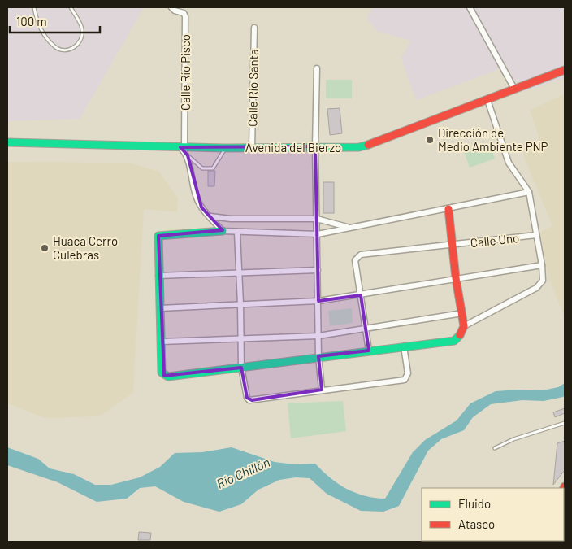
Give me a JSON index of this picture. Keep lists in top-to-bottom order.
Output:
{
  "streets": {
    "street": [
      "Calle Río Pisco",
      "Calle Río Santa",
      "Avenida del Bierzo",
      "Calle Uno"
    ]
  },
  "crossings": [
    ["Calle Río Pisco", "Avenida del Bierzo"],
    ["Calle Río Santa", "Avenida del Bierzo"]
  ],
  "water": ["Río Chillón"],
  "places": ["Dirección de Medio Ambiente PNP", "Huaca Cerro Culebras"],
  "legend": ["Fluido", "Atasco"],
  "scale_bar": "100 m"
}
